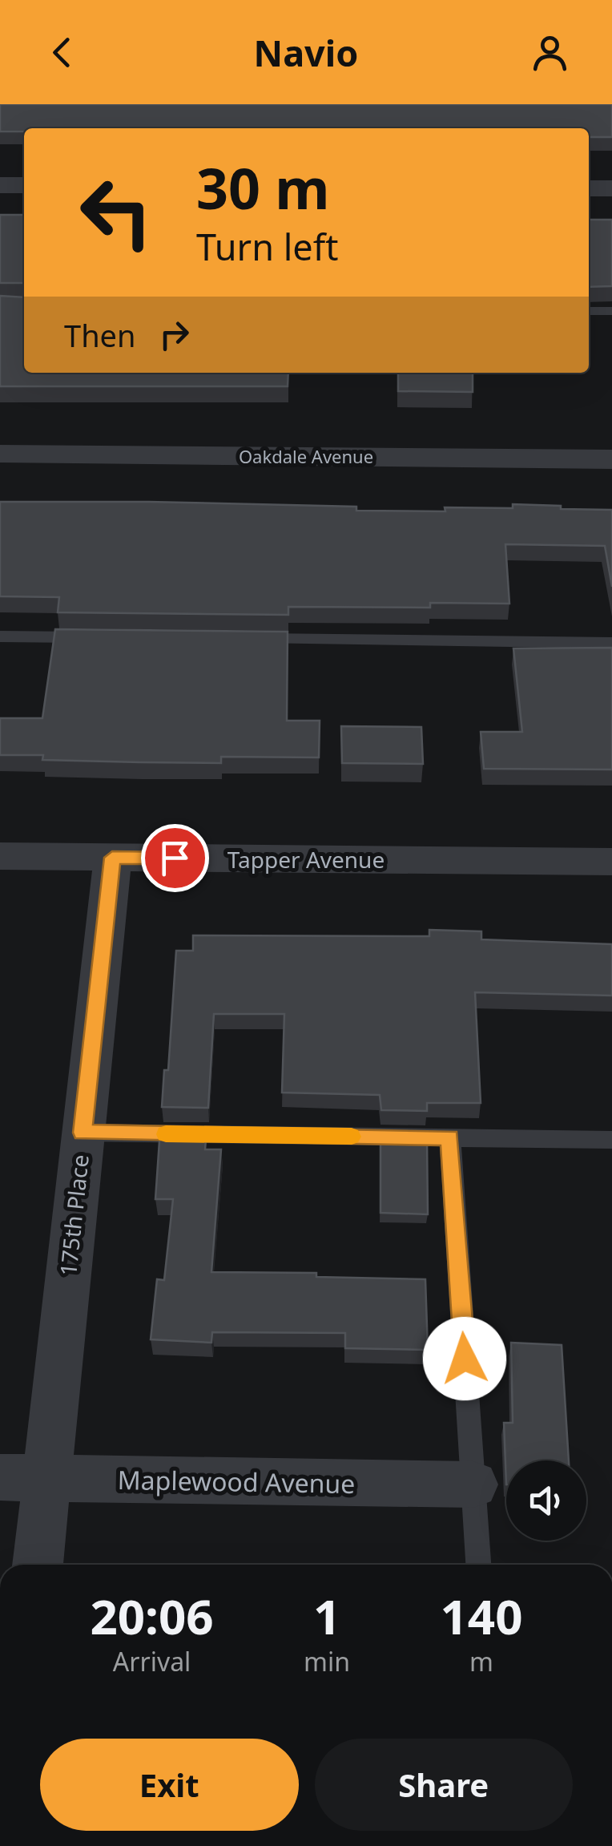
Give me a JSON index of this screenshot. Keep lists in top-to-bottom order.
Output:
{
  "streets": {
    "street": [
      "Oakdale Avenue",
      "Tapper Avenue",
      "175th Place",
      "Maplewood Avenue"
    ]
  },
  "crossings": [
    ["Tapper Avenue", "175th Place"],
    ["175th Place", "Maplewood Avenue"]
  ],
  "page": {
    "header": "Navio",
    "turn": ["30 m", "Turn left"],
    "then": "Then",
    "eta": [
      "20:06",
      "Arrival",
      "1",
      "min",
      "140",
      "m"
    ],
    "buttons": ["Exit", "Share"]
  }
}
